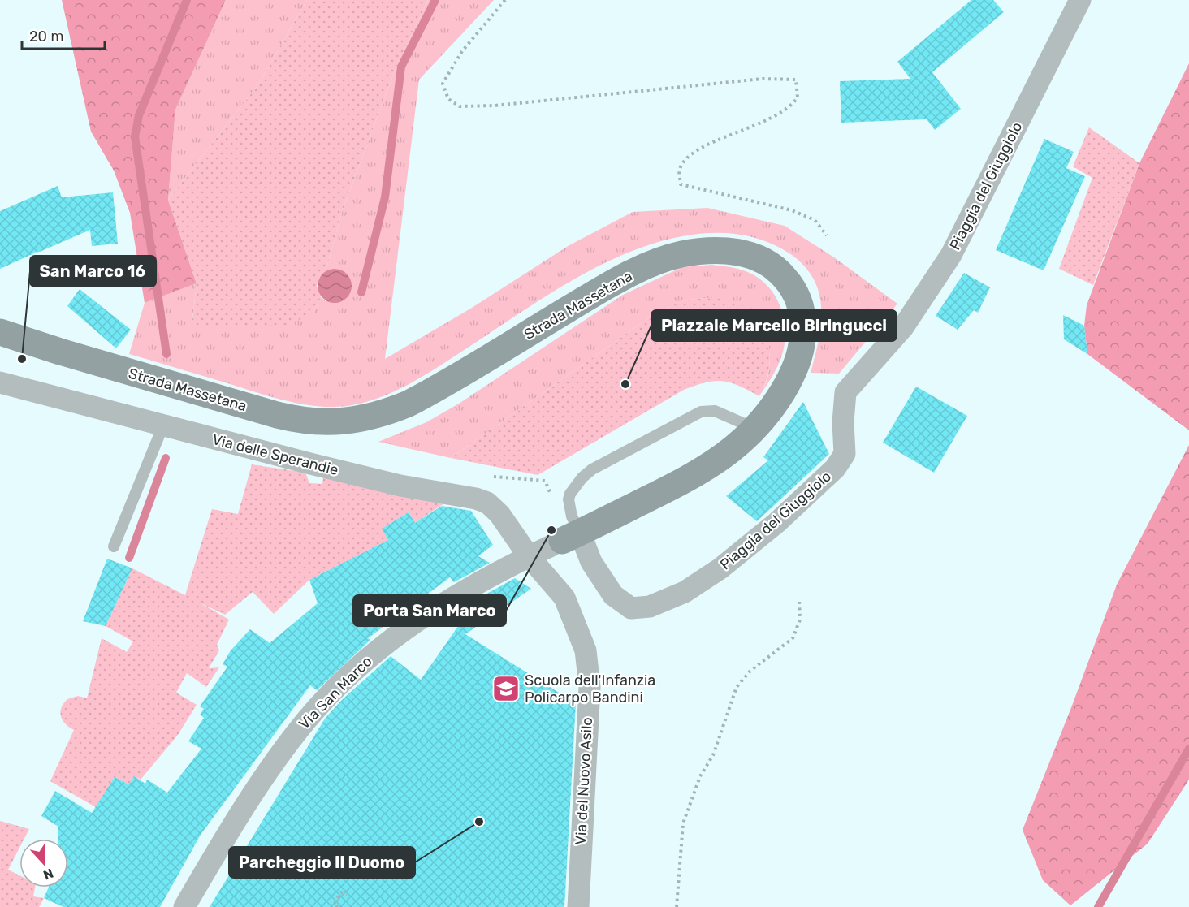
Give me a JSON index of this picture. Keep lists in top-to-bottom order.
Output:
{
  "streets": {
    "street": [
      "Piaggia del Giuggiolo",
      "Strada Massetana",
      "Via delle Sperandie",
      "Via San Marco",
      "Via del Nuovo Asilo"
    ]
  },
  "crossings": [
    ["Piaggia del Giuggiolo", "Strada Massetana"],
    ["Piaggia del Giuggiolo", "Via San Marco"],
    ["Strada Massetana", "Via San Marco"],
    ["Via delle Sperandie", "Via San Marco"],
    ["Via delle Sperandie", "Via del Nuovo Asilo"],
    ["Via San Marco", "Via del Nuovo Asilo"]
  ],
  "places": {
    "other": [
      "San Marco 16",
      "Piazzale Marcello Biringucci",
      "Porta San Marco",
      "Parcheggio Il Duomo"
    ],
    "school or university": ["Scuola dell'Infanzia Policarpo Bandini"]
  },
  "scale_bar": "20 m",
  "north": "bottom"
}
